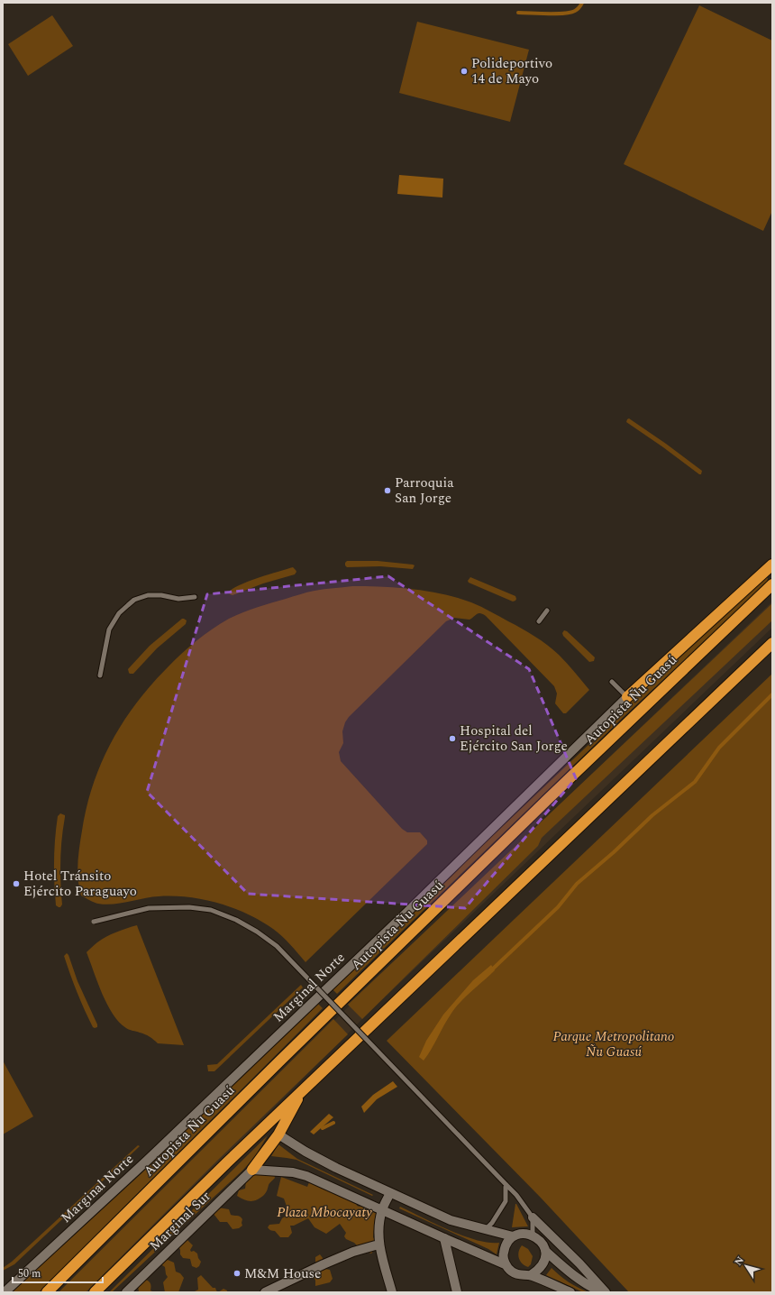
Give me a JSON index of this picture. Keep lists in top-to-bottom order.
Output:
{
  "streets": {
    "highway": ["Autopista Ñu Guasú"],
    "street": ["Marginal Norte", "Marginal Sur"]
  },
  "parks": ["Parque Metropolitano Ñu Guasú", "Plaza Mbocayaty"],
  "places": [
    "Polideportivo 14 de Mayo",
    "Parroquia San Jorge",
    "Hospital del Ejército San Jorge",
    "Hotel Tránsito Ejército Paraguayo",
    "M&M House"
  ],
  "scale_bar": "50 m",
  "north": "top left"
}
